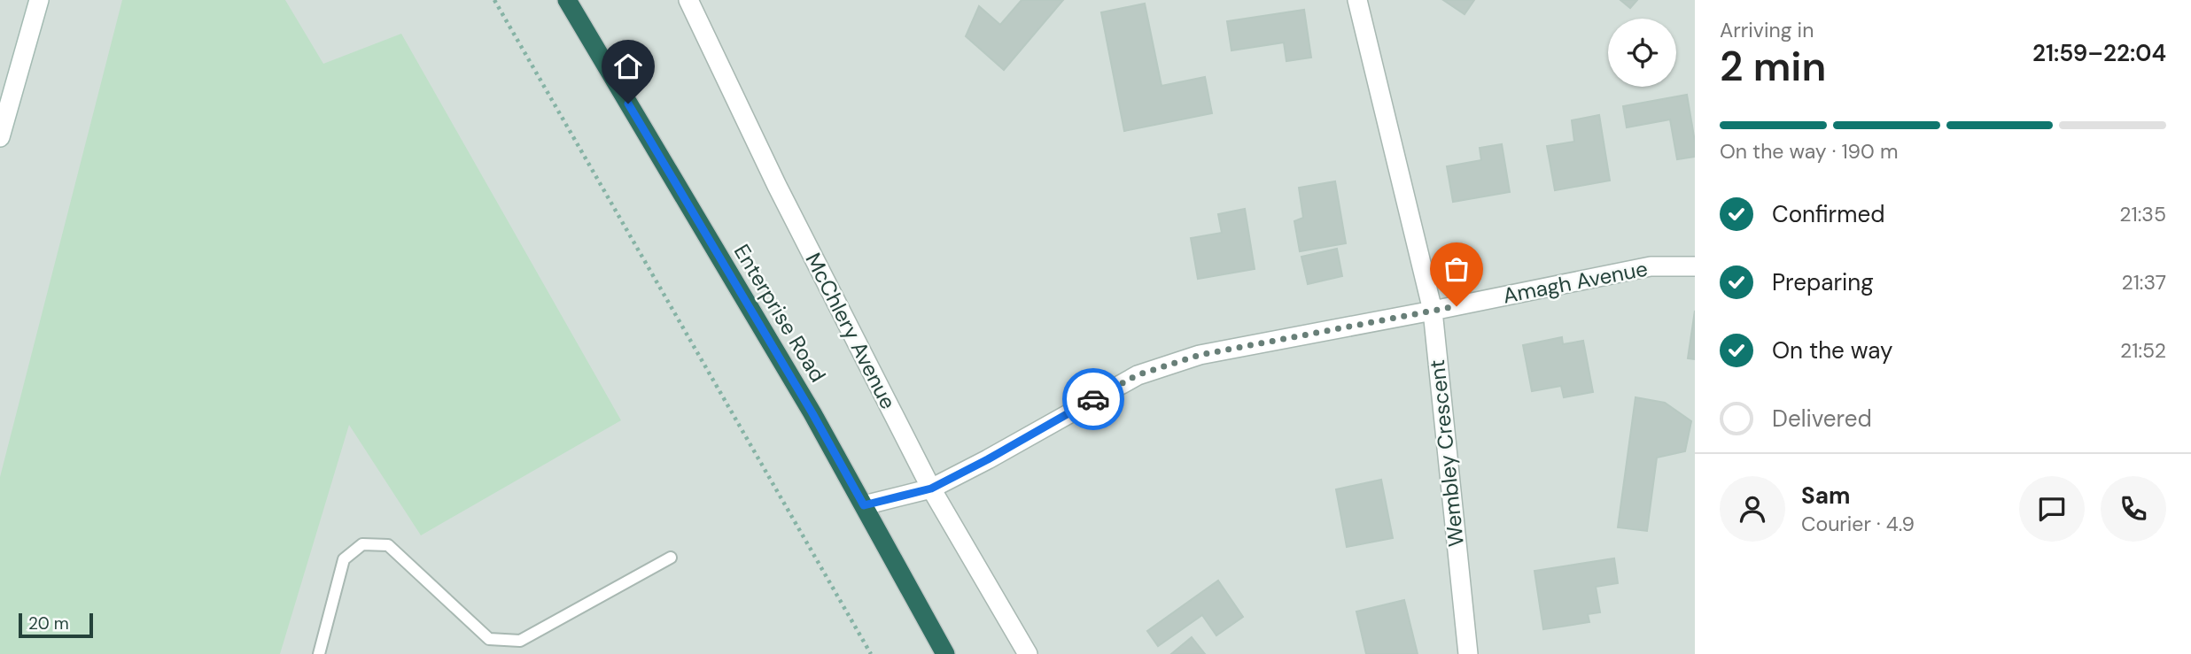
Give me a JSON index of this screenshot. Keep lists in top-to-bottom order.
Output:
{
  "streets": {
    "highway": ["Enterprise Road"],
    "street": ["Amagh Avenue", "McChlery Avenue", "Wembley Crescent"]
  },
  "crossings": [
    ["Amagh Avenue", "Enterprise Road"],
    ["Amagh Avenue", "McChlery Avenue"],
    ["Amagh Avenue", "Wembley Crescent"]
  ],
  "scale_bar": "20 m",
  "page": {
    "heading": ["2 min", "Arriving in", "21:59–22:04"],
    "panel": ["Sam", "Courier · 4.9"],
    "bar": "On the way · 190 m",
    "list": [
      ["Confirmed", "21:35"],
      ["Preparing", "21:37"],
      ["On the way", "21:52"],
      "Delivered"
    ],
    "scale": "20 m"
  }
}
